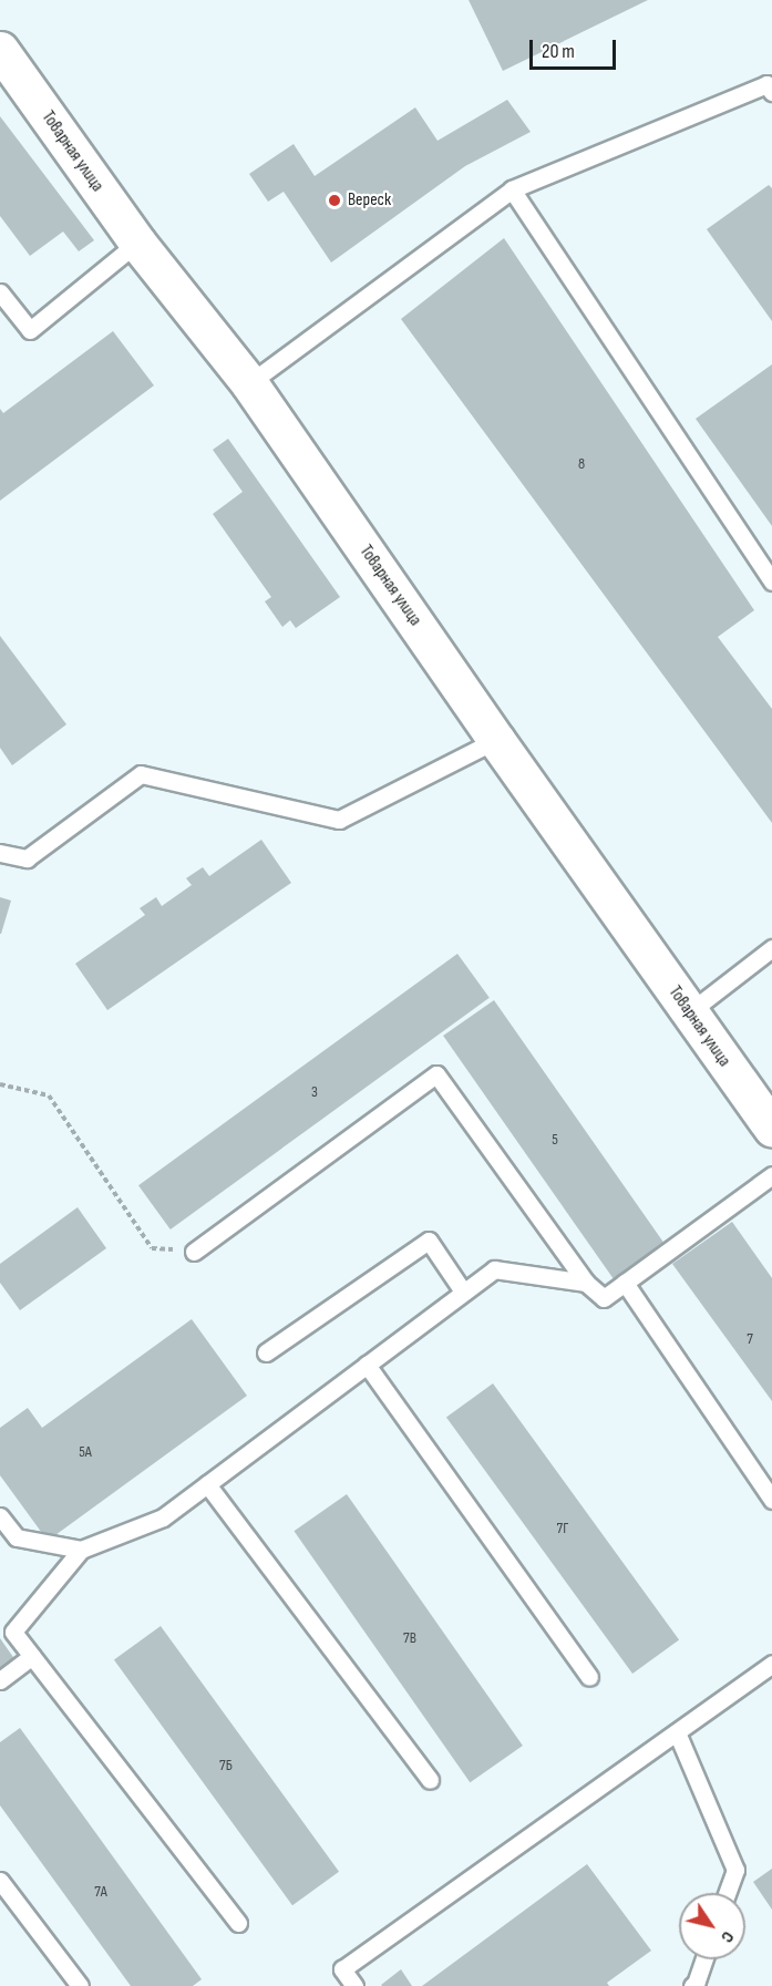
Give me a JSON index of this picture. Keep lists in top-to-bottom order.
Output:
{
  "streets": {
    "street": ["Товарная улица"]
  },
  "places": ["Вереск"],
  "house_numbers": [
    "8",
    "3",
    "5",
    "7",
    "5А",
    "7Г",
    "7В",
    "7Б",
    "7А"
  ],
  "scale_bar": "20 m",
  "north": "bottom right"
}
